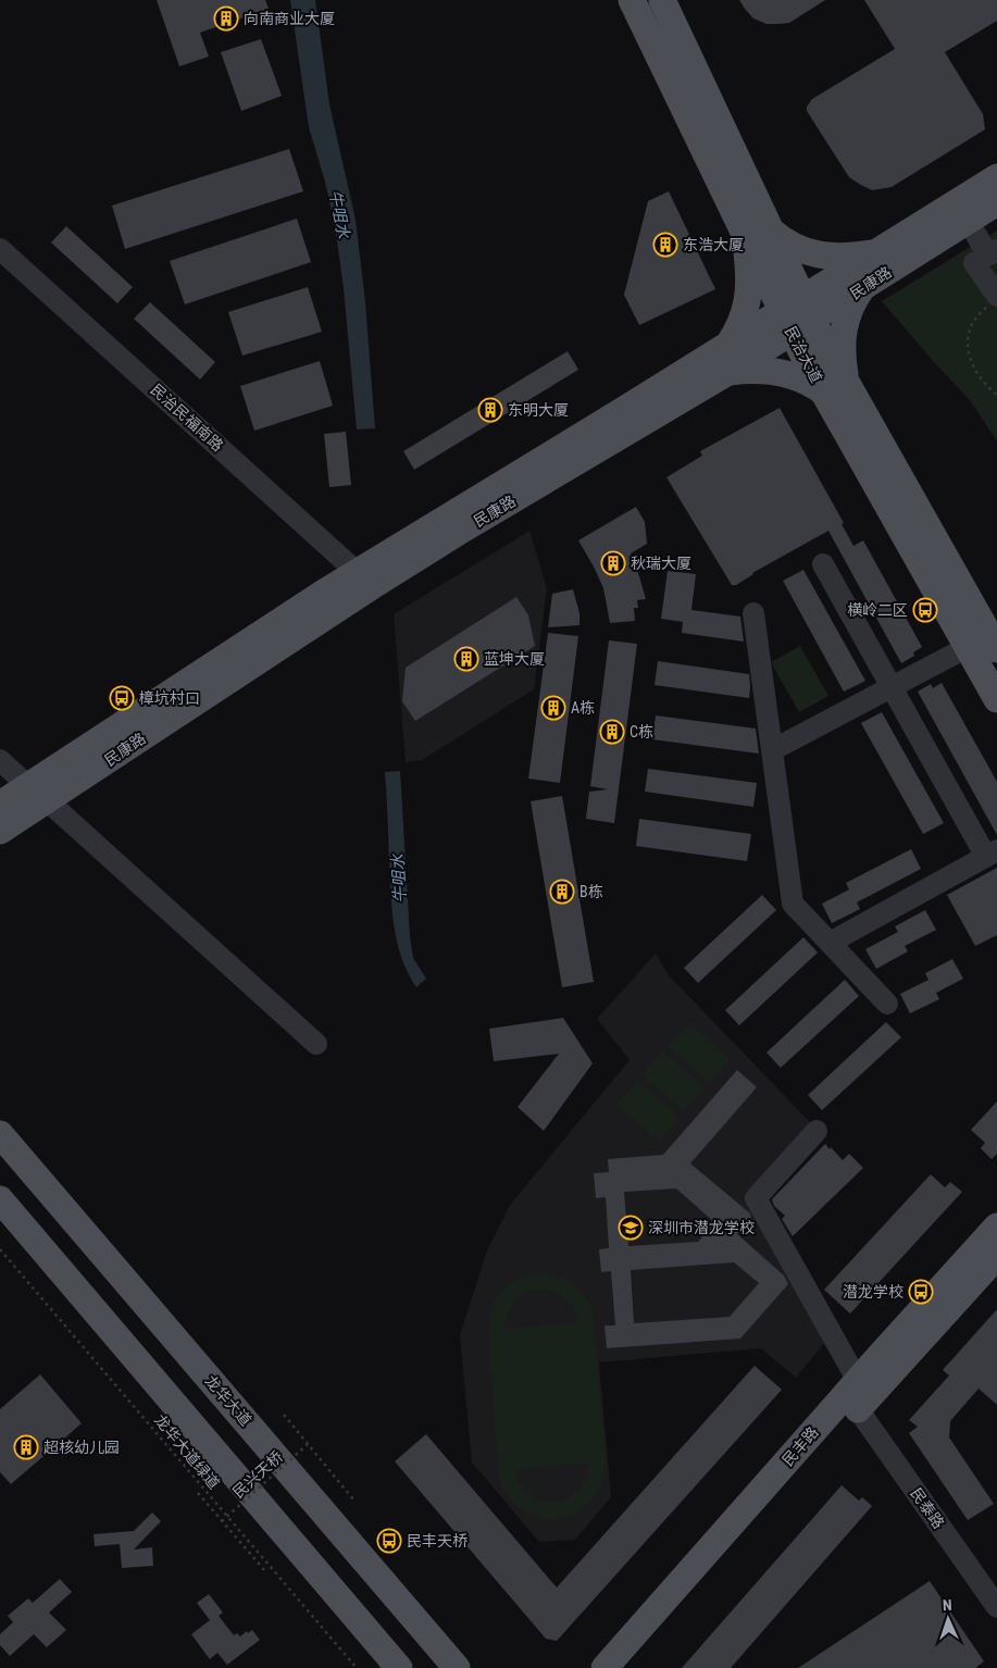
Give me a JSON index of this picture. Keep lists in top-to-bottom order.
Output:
{
  "streets": {
    "main road": [
      "民康路",
      "民治大道",
      "龙华大道",
      "民丰路"
    ],
    "street": ["民治民福南路", "民泰路"],
    "path": ["龙华大道绿道", "民兴天桥"]
  },
  "crossings": [
    ["民康路", "民治大道"],
    ["民康路", "民治民福南路"],
    ["民丰路", "民泰路"]
  ],
  "water": ["牛咀水"],
  "places": {
    "building": [
      "向南商业大厦",
      "东浩大厦",
      "东明大厦",
      "秋瑞大厦",
      "蓝坤大厦",
      "A栋",
      "C栋",
      "B栋",
      "超核幼儿园"
    ],
    "bus stop": [
      "横岭二区",
      "樟坑村口",
      "潜龙学校",
      "民丰天桥"
    ],
    "school or university": ["深圳市潜龙学校"]
  },
  "north": "top"
}
